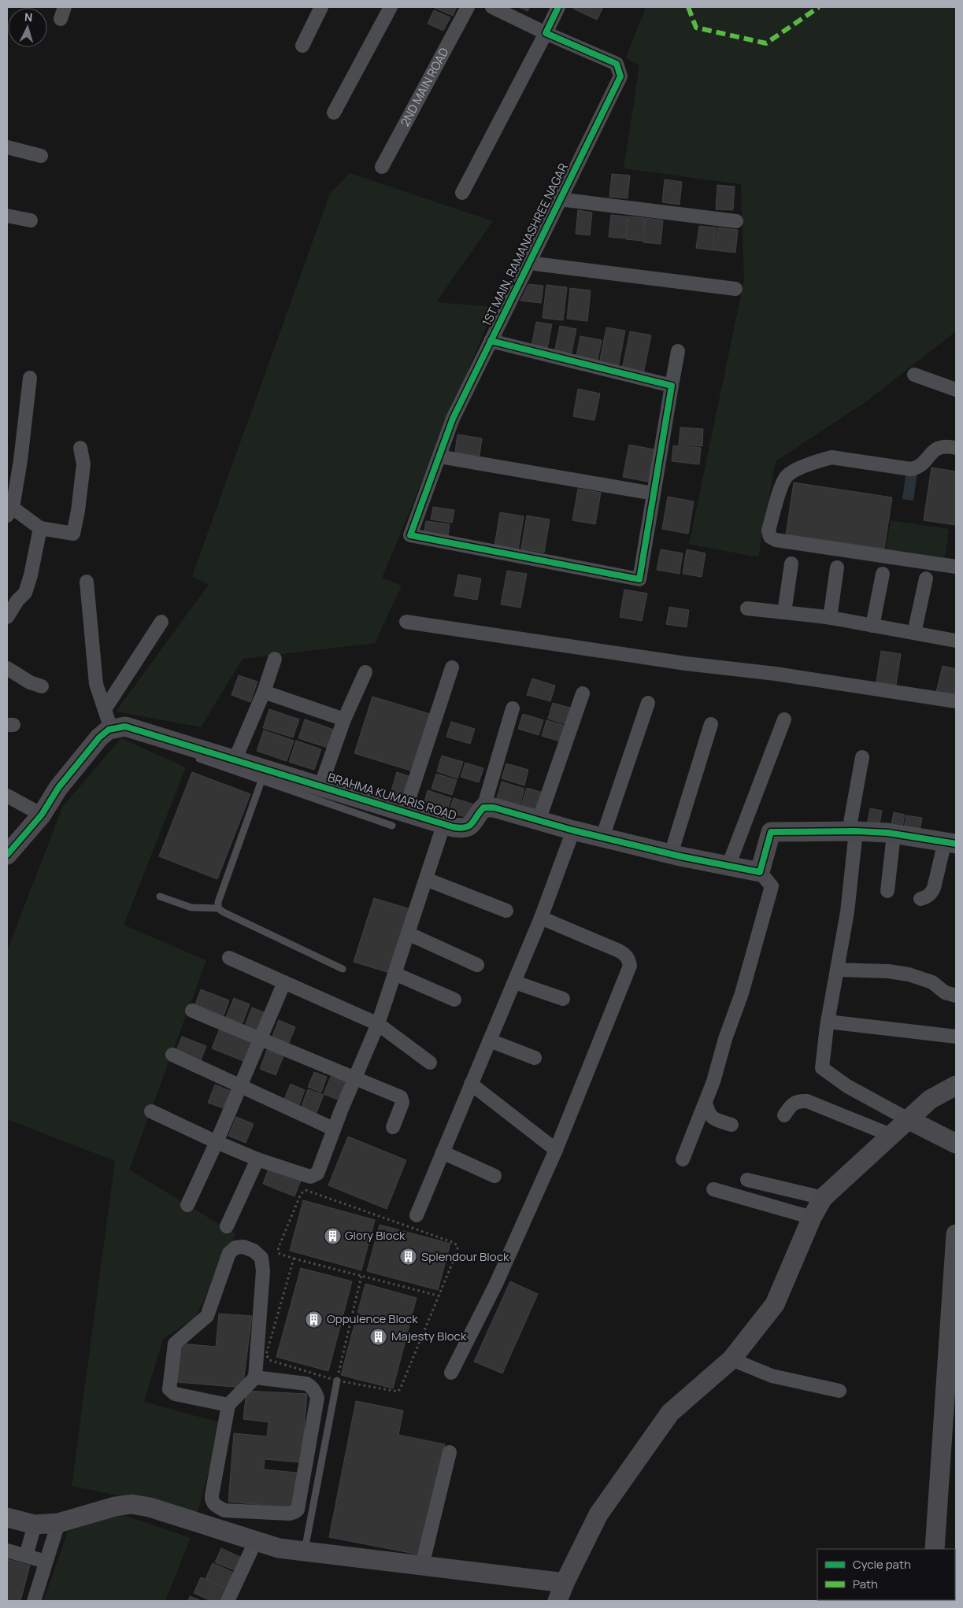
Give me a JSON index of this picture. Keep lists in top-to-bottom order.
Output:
{
  "streets": {
    "street": ["2ND MAIN ROAD", "1ST MAIN, RAMANASHREE NAGAR", "BRAHMA KUMARIS ROAD"]
  },
  "places": {
    "building": [
      "Glory Block",
      "Splendour Block",
      "Oppulence Block",
      "Majesty Block"
    ]
  },
  "legend": ["Cycle path", "Path"],
  "north": "top"
}
